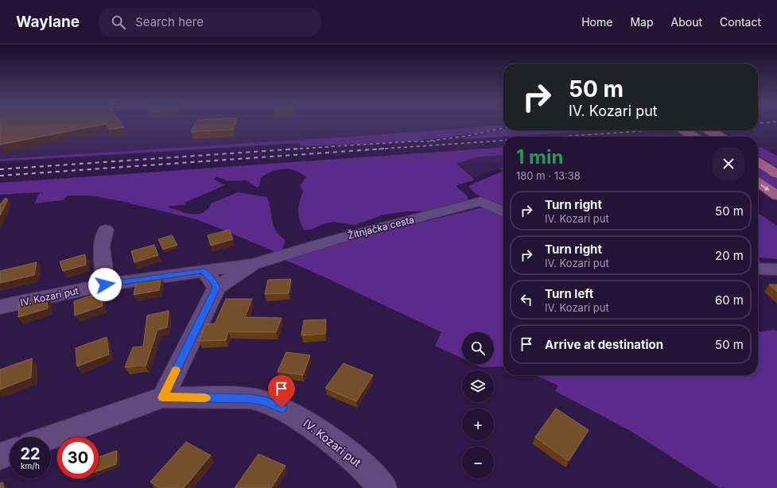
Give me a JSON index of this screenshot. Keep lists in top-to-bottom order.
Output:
{
  "streets": {
    "street": ["Žitnjačka cesta", "IV. Kozari put"]
  },
  "crossings": [
    ["Žitnjačka cesta", "IV. Kozari put"]
  ],
  "page": {
    "header": "Waylane",
    "search": "Search here",
    "nav": [
      "Home",
      "Map",
      "About",
      "Contact"
    ],
    "turn": ["50 m", "IV. Kozari put"],
    "heading": ["1 min", "180 m · 13:38"],
    "list": [
      {
        "name": "Turn right",
        "note": "IV. Kozari put",
        "value": "50 m"
      },
      {
        "name": "Turn right",
        "note": "IV. Kozari put",
        "value": "20 m"
      },
      {
        "name": "Turn left",
        "note": "IV. Kozari put",
        "value": "60 m"
      },
      {
        "name": "Arrive at destination",
        "value": "50 m"
      }
    ],
    "map_buttons": ["+", "−"],
    "speed": "22 km/h",
    "limit": "30"
  }
}
